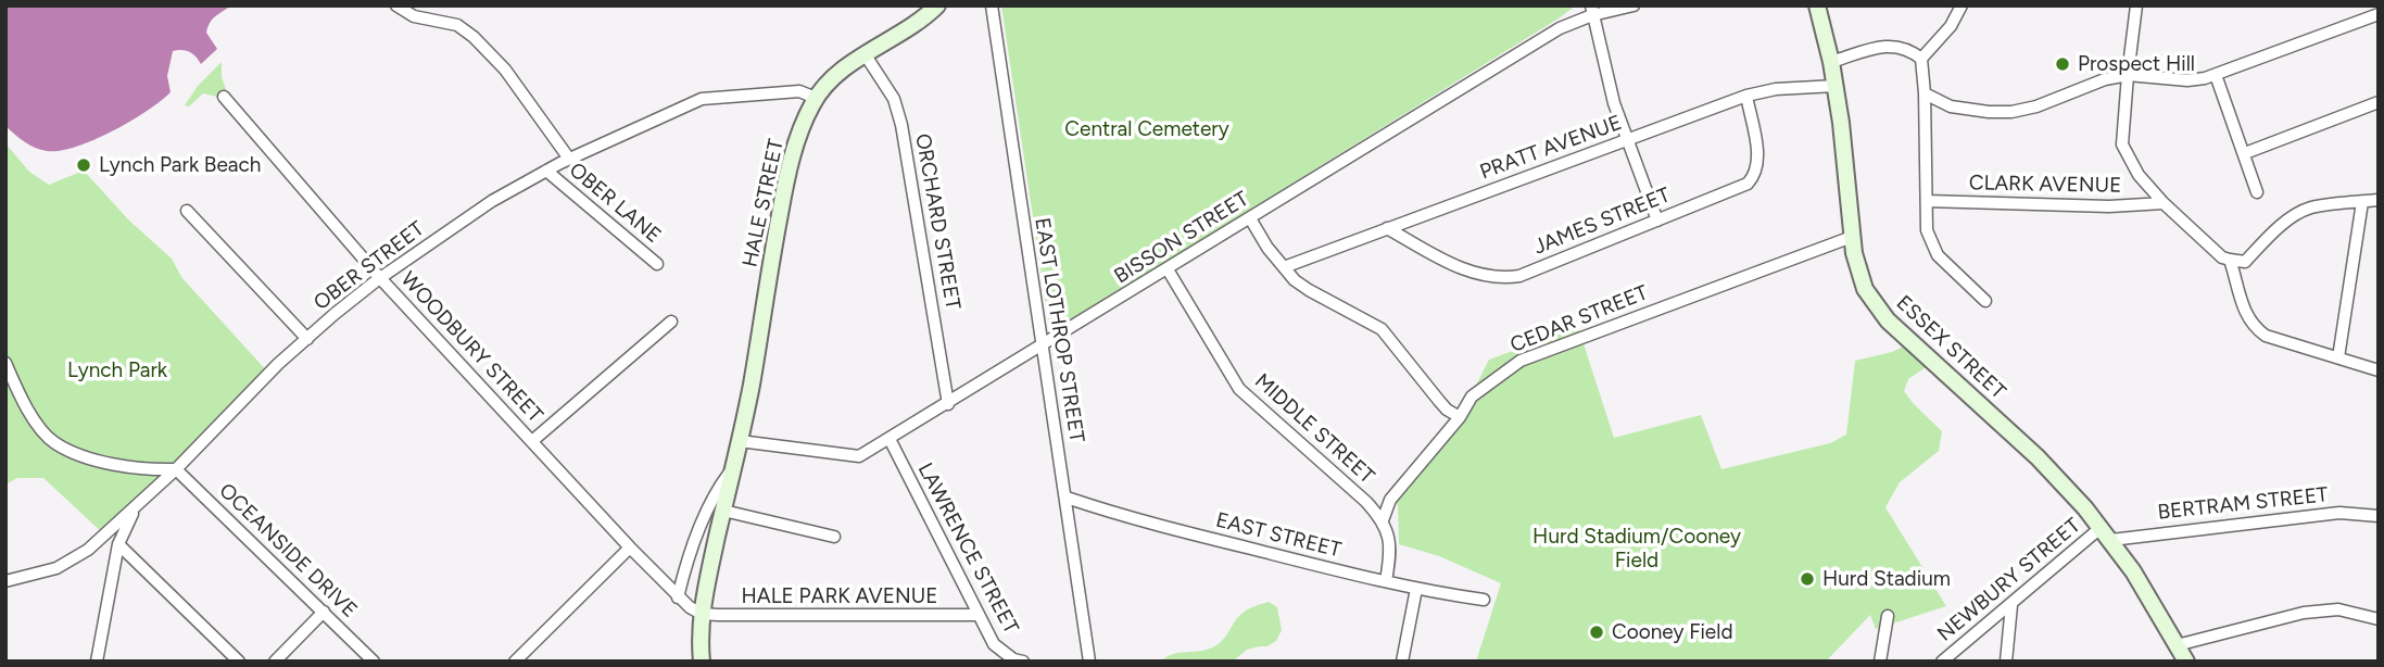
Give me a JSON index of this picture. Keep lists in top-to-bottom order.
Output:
{
  "streets": {
    "main road": ["HALE STREET", "ESSEX STREET"],
    "street": [
      "PRATT AVENUE",
      "CLARK AVENUE",
      "OBER LANE",
      "ORCHARD STREET",
      "JAMES STREET",
      "BISSON STREET",
      "OBER STREET",
      "CEDAR STREET",
      "EAST LOTHROP STREET",
      "WOODBURY STREET",
      "MIDDLE STREET",
      "BERTRAM STREET",
      "EAST STREET",
      "LAWRENCE STREET",
      "OCEANSIDE DRIVE",
      "NEWBURY STREET",
      "HALE PARK AVENUE"
    ]
  },
  "crossings": [
    ["PRATT AVENUE", "JAMES STREET"],
    ["PRATT AVENUE", "ESSEX STREET"],
    ["OBER LANE", "OBER STREET"],
    ["HALE STREET", "ORCHARD STREET"],
    ["HALE STREET", "BISSON STREET"],
    ["HALE STREET", "OBER STREET"],
    ["HALE STREET", "WOODBURY STREET"],
    ["HALE STREET", "HALE PARK AVENUE"],
    ["ORCHARD STREET", "BISSON STREET"],
    ["BISSON STREET", "EAST LOTHROP STREET"],
    ["BISSON STREET", "MIDDLE STREET"],
    ["BISSON STREET", "LAWRENCE STREET"],
    ["OBER STREET", "WOODBURY STREET"],
    ["OBER STREET", "OCEANSIDE DRIVE"],
    ["CEDAR STREET", "ESSEX STREET"],
    ["CEDAR STREET", "MIDDLE STREET"],
    ["EAST LOTHROP STREET", "EAST STREET"],
    ["WOODBURY STREET", "HALE PARK AVENUE"],
    ["ESSEX STREET", "BERTRAM STREET"],
    ["ESSEX STREET", "NEWBURY STREET"],
    ["BERTRAM STREET", "NEWBURY STREET"],
    ["LAWRENCE STREET", "HALE PARK AVENUE"]
  ],
  "parks": ["Central Cemetery", "Lynch Park", "Hurd Stadium/Cooney Field"],
  "places": [
    "Prospect Hill",
    "Lynch Park Beach",
    "Hurd Stadium",
    "Cooney Field"
  ]
}
